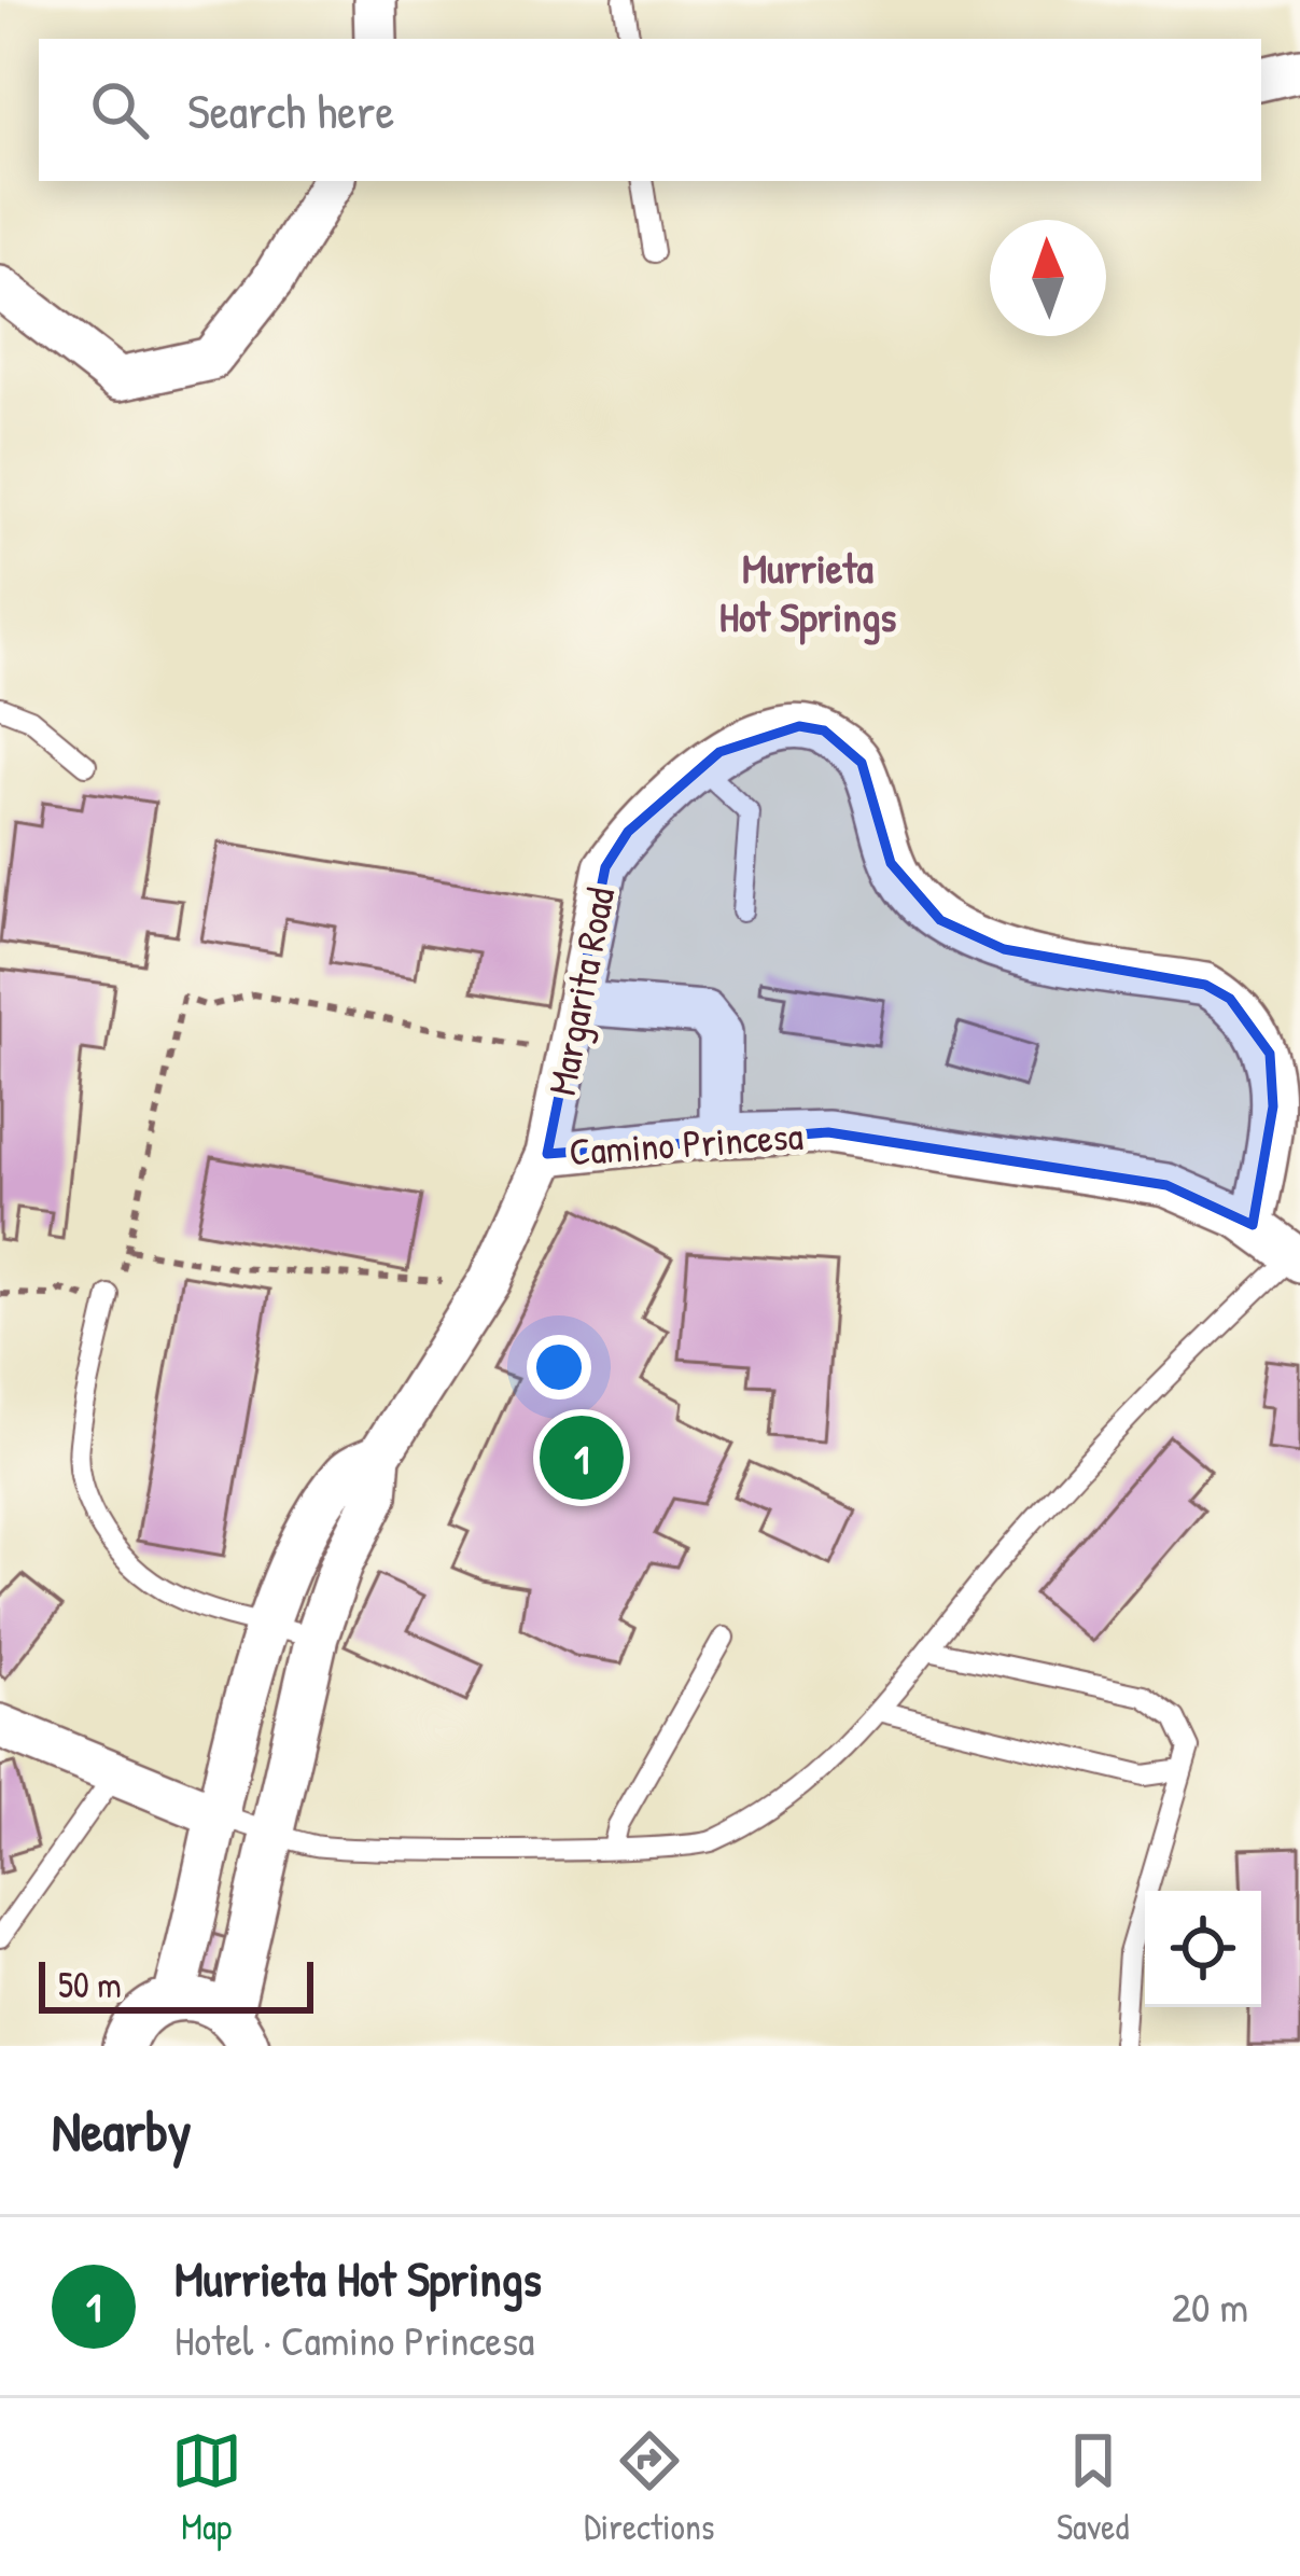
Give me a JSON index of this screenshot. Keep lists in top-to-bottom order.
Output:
{
  "streets": {
    "street": ["Margarita Road", "Camino Princesa"]
  },
  "crossings": [
    ["Margarita Road", "Camino Princesa"]
  ],
  "districts": ["Murrieta Hot Springs"],
  "scale_bar": "50 m",
  "north": "top",
  "page": {
    "search": "Search here",
    "pins": "1",
    "scale": "50 m",
    "heading": "Nearby",
    "list": [
      {
        "mark": "1",
        "name": "Murrieta Hot Springs",
        "note": "Hotel · Camino Princesa",
        "value": "20 m"
      }
    ],
    "nav": ["Map", "Directions", "Saved"]
  }
}
